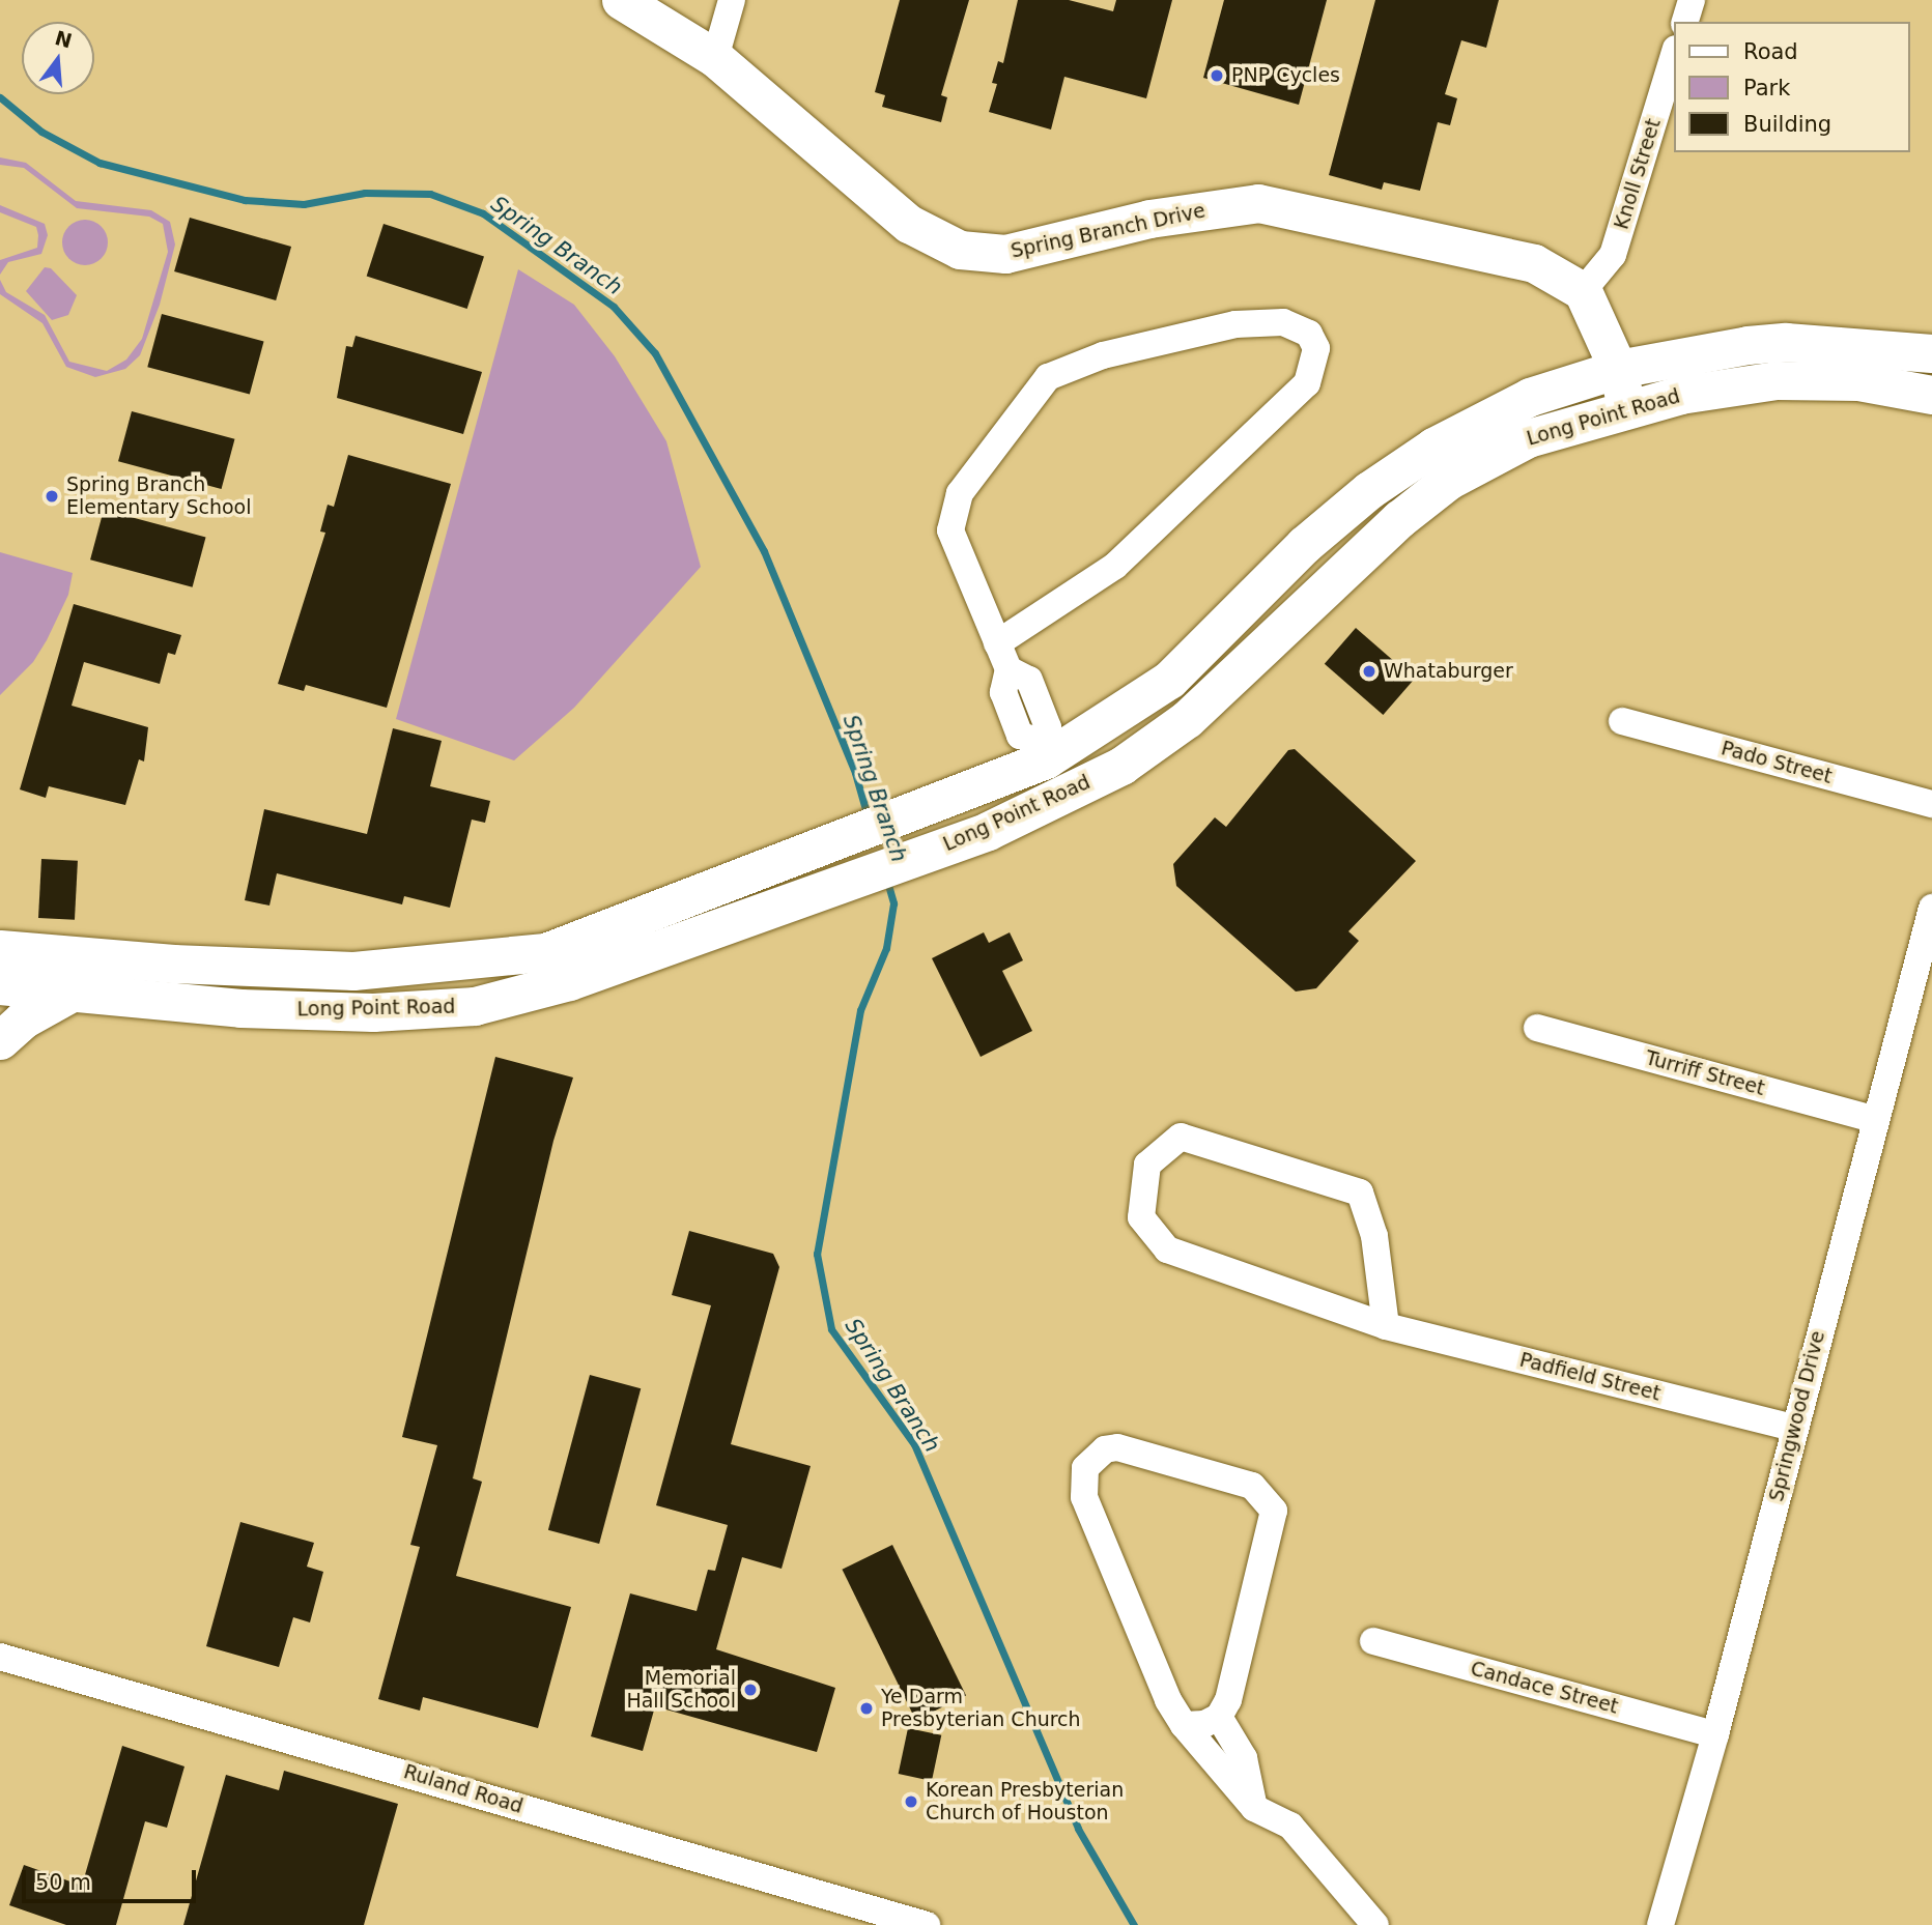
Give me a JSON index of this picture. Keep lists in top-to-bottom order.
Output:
{
  "streets": {
    "main road": ["Spring Branch Drive", "Long Point Road"],
    "street": [
      "Knoll Street",
      "Pado Street",
      "Turriff Street",
      "Padfield Street",
      "Springwood Drive",
      "Candace Street",
      "Ruland Road"
    ]
  },
  "crossings": [
    ["Knoll Street", "Spring Branch Drive"],
    ["Turriff Street", "Springwood Drive"],
    ["Padfield Street", "Springwood Drive"],
    ["Springwood Drive", "Candace Street"]
  ],
  "water": ["Spring Branch"],
  "places": [
    "PNP Cycles",
    "Spring Branch Elementary School",
    "Whataburger",
    "Memorial Hall School",
    "Ye Darm Presbyterian Church",
    "Korean Presbyterian Church of Houston"
  ],
  "legend": ["Road", "Park", "Building"],
  "scale_bar": "50 m",
  "north": "top"
}
